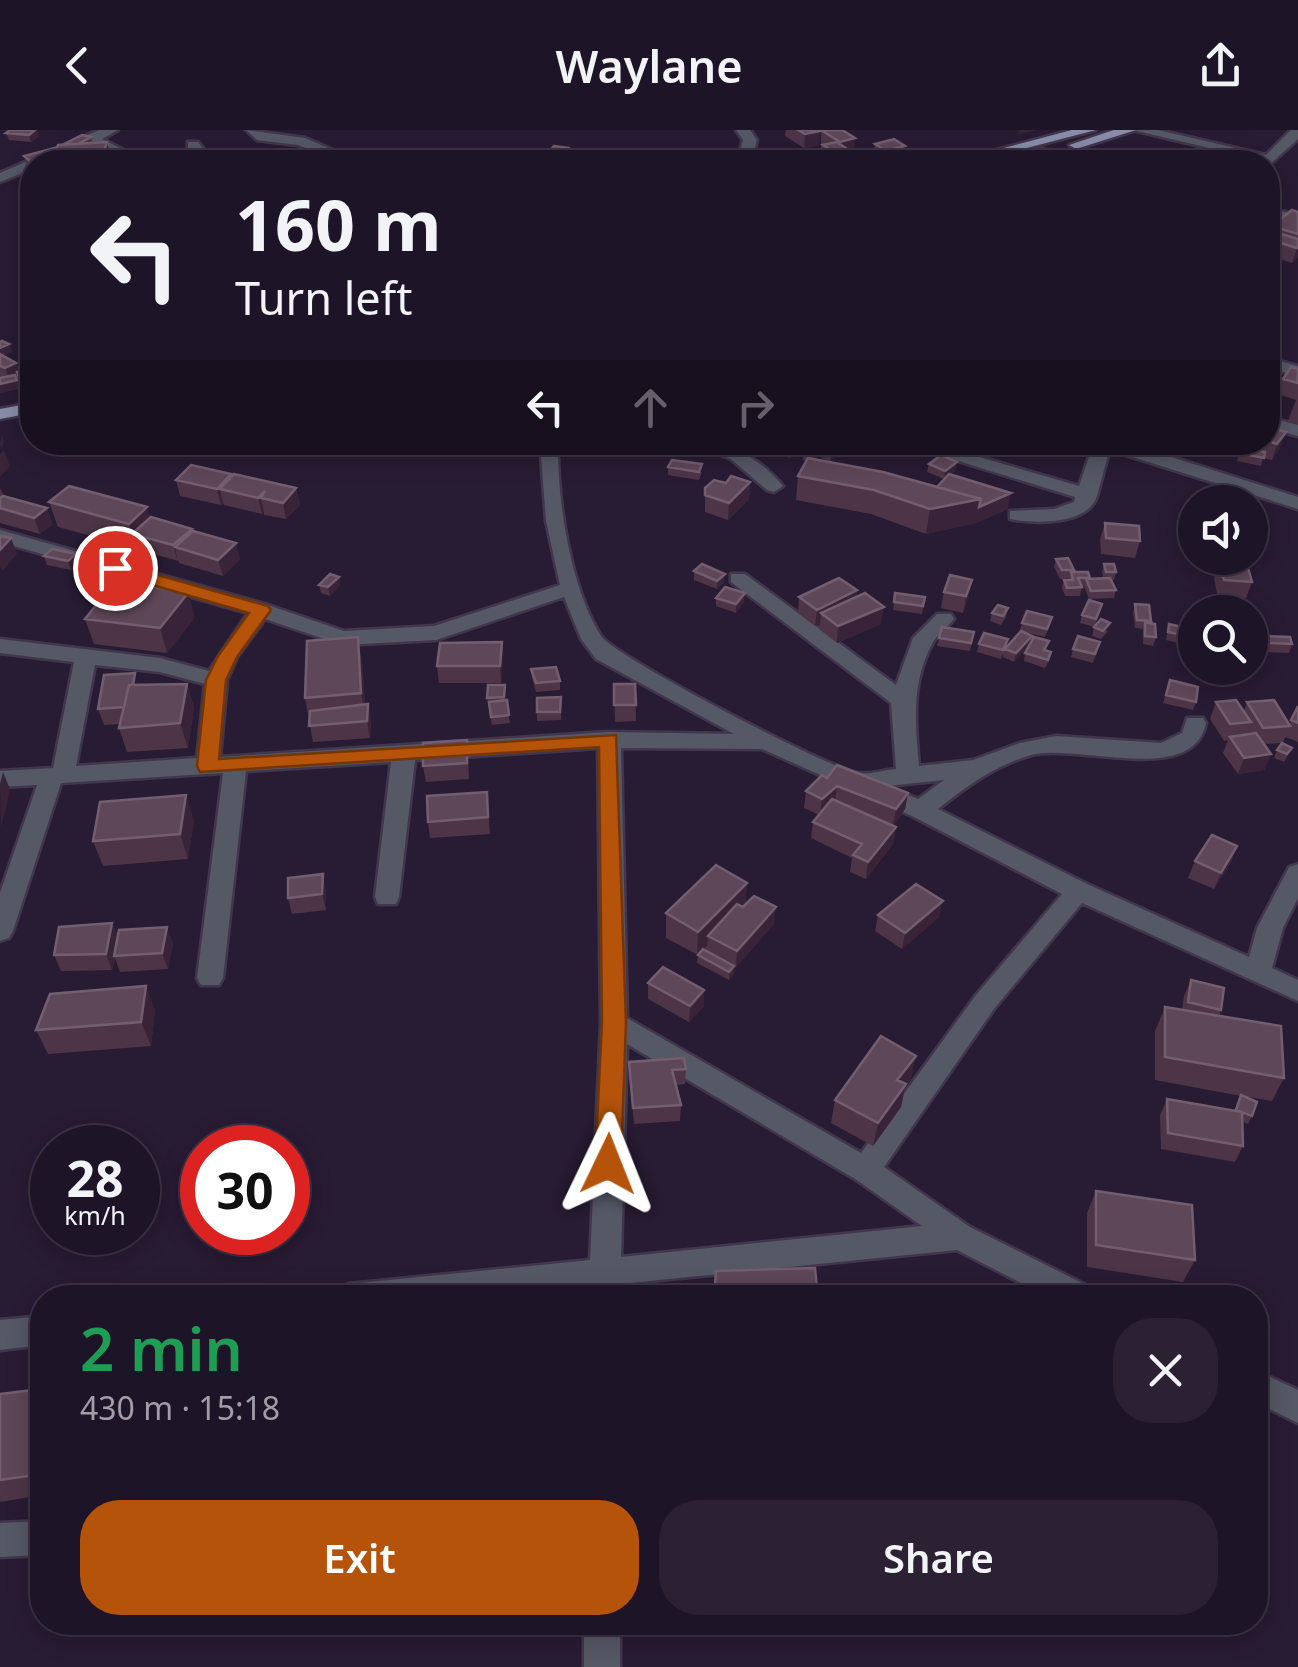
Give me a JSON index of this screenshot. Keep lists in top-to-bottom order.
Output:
{
  "page": {
    "header": "Waylane",
    "turn": ["160 m", "Turn left"],
    "speed": "28 km/h",
    "limit": "30",
    "heading": ["2 min", "430 m · 15:18"],
    "buttons": ["Exit", "Share"]
  }
}
